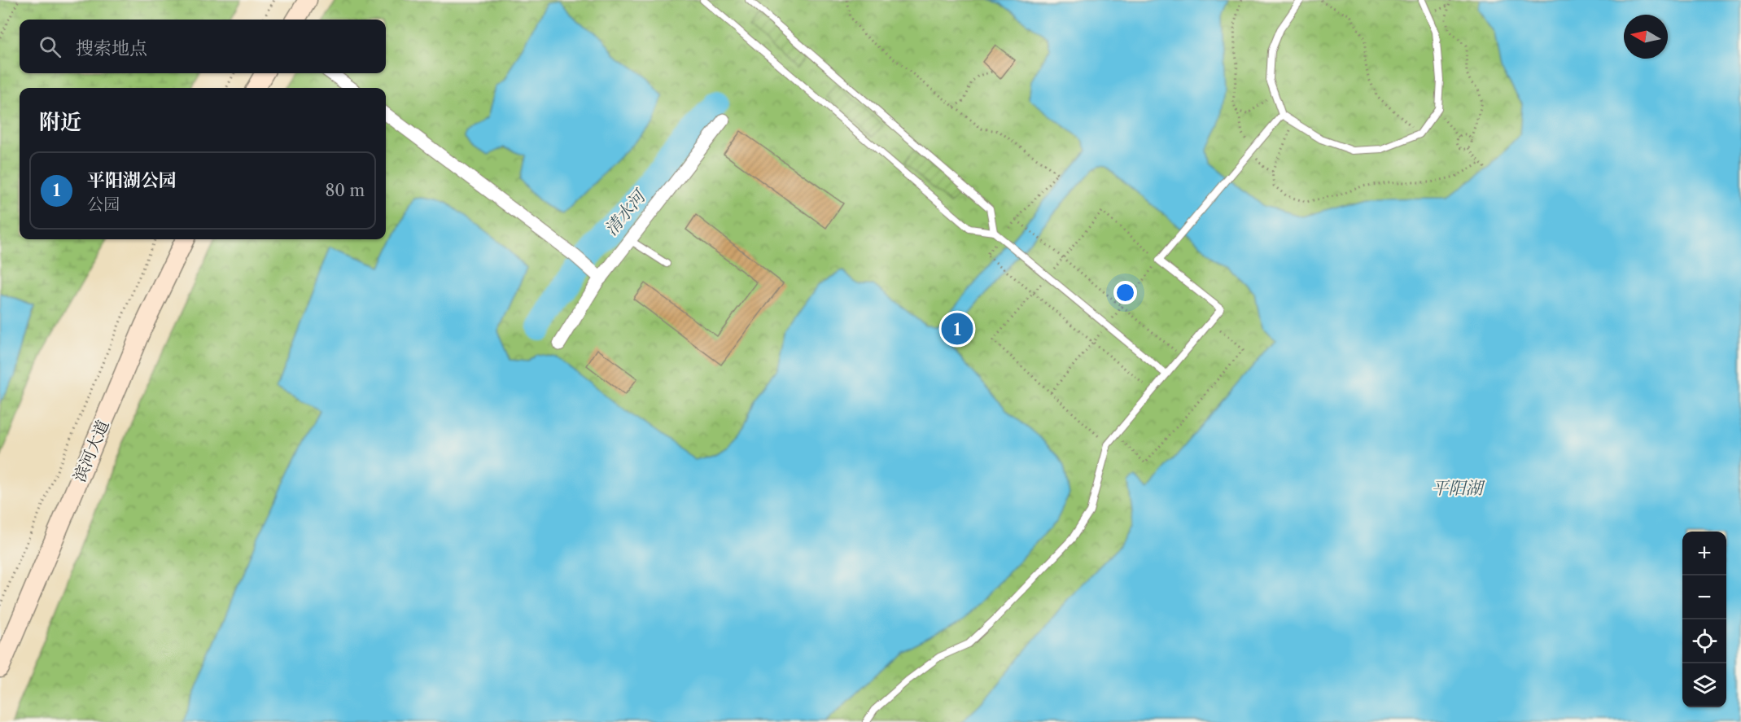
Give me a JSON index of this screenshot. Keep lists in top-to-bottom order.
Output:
{
  "streets": {
    "main road": ["滨河大道"]
  },
  "water": ["清水河", "平阳湖"],
  "north": "left",
  "page": {
    "search": "搜索地点",
    "heading": "附近",
    "list": [
      {
        "mark": "1",
        "name": "平阳湖公园",
        "note": "公园",
        "value": "80 m"
      }
    ],
    "pins": "1",
    "map_buttons": ["+", "−"]
  }
}
